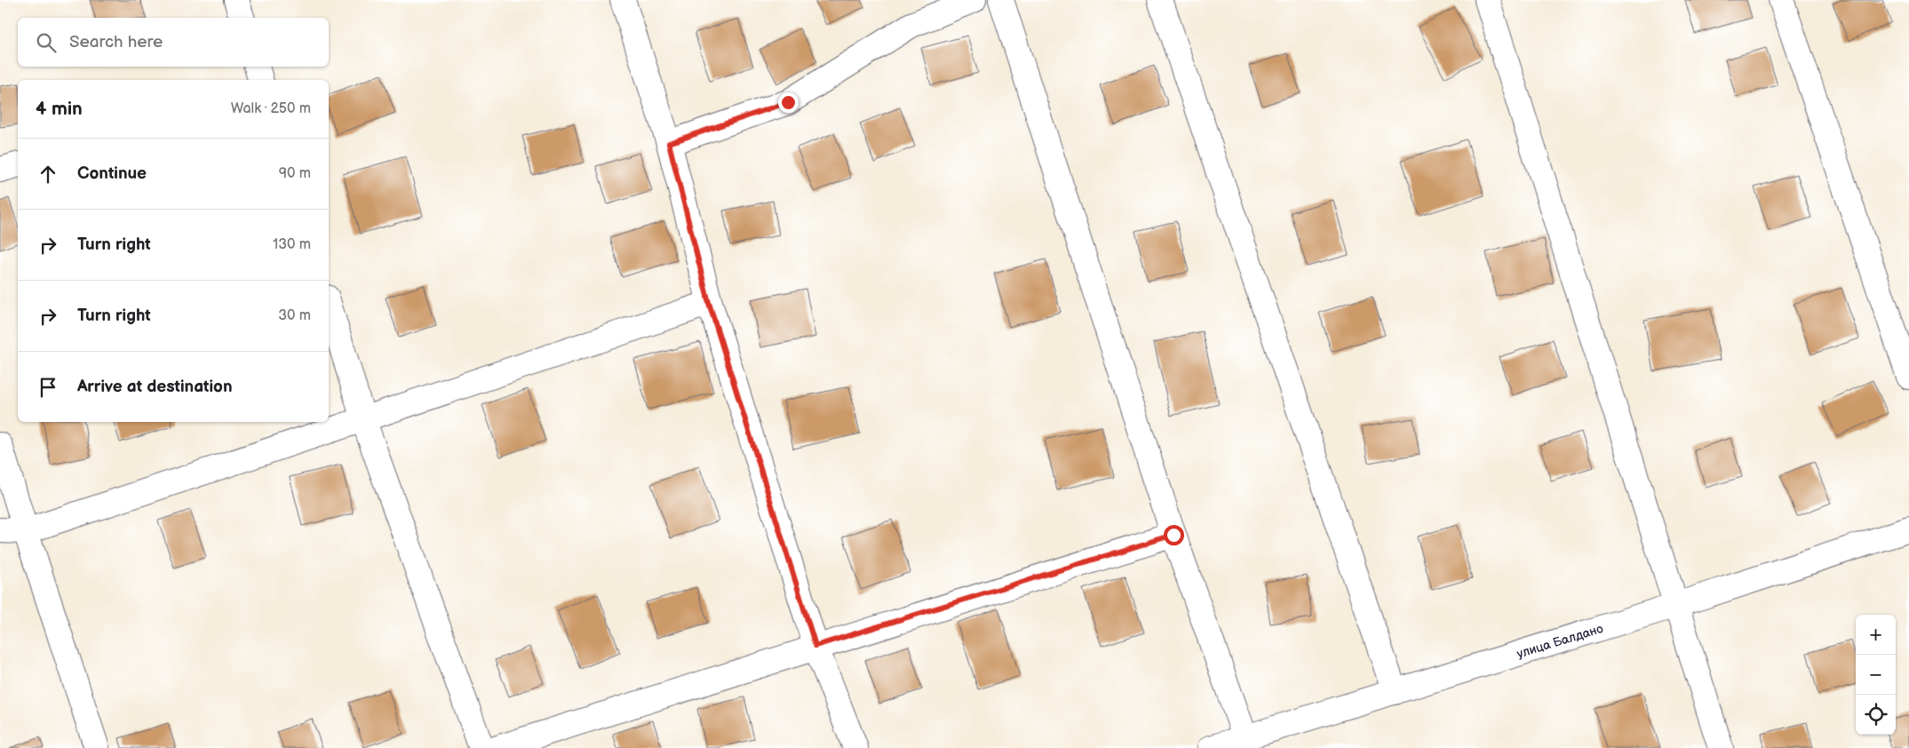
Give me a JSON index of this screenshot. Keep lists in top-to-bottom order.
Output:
{
  "streets": {
    "street": ["улица Балдано"]
  },
  "page": {
    "search": "Search here",
    "heading": ["4 min", "Walk · 250 m"],
    "list": [
      ["Continue", "90 m"],
      ["Turn right", "130 m"],
      ["Turn right", "30 m"],
      "Arrive at destination"
    ],
    "map_buttons": ["+", "−"]
  }
}
